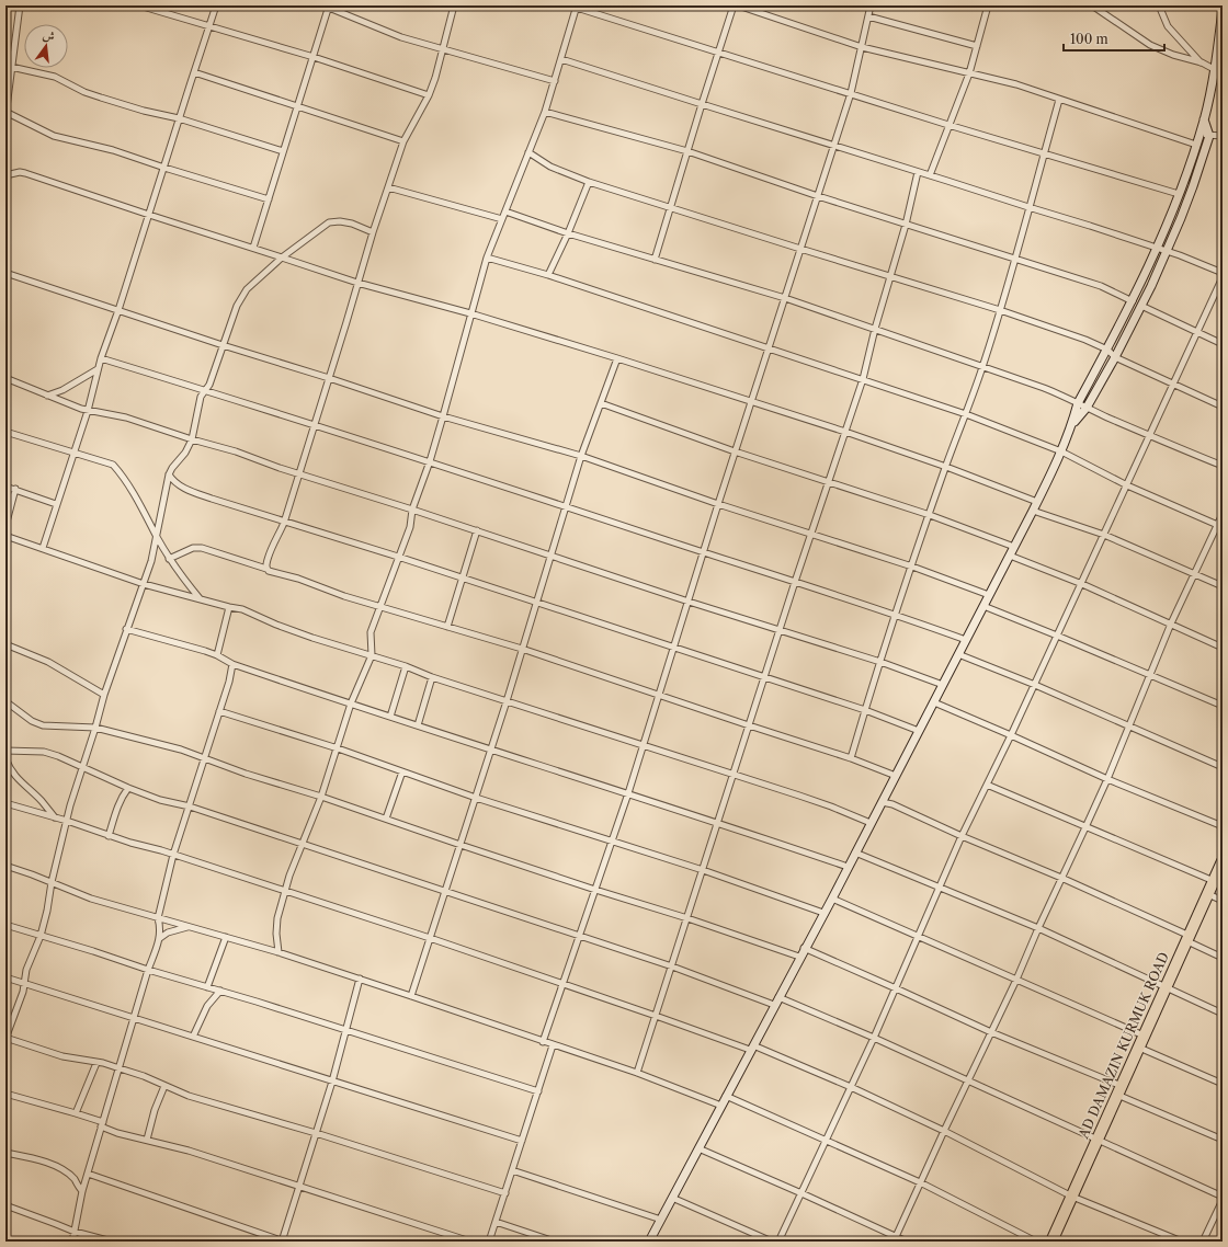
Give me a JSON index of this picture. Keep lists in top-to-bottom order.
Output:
{
  "streets": {
    "highway": ["AD DAMAZIN KURMUK ROAD"]
  },
  "scale_bar": "100 m",
  "north": "top"
}
